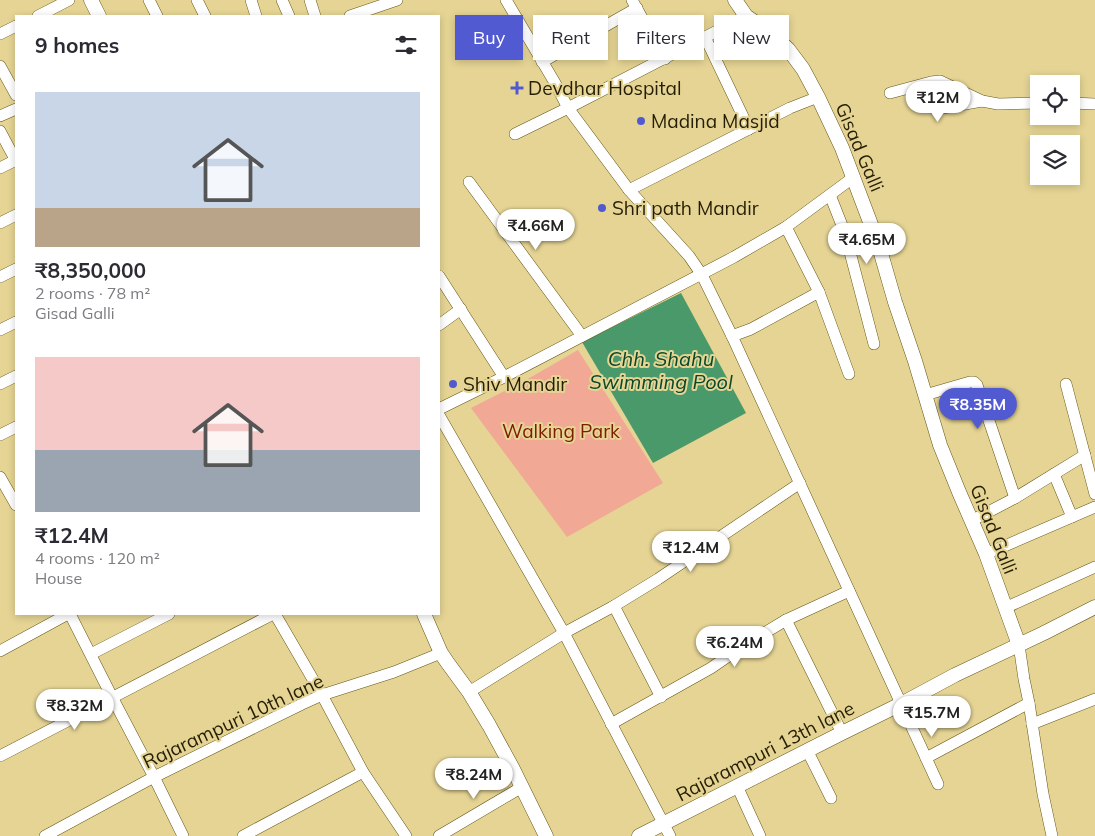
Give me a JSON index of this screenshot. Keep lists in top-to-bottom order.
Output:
{
  "streets": {
    "street": ["Gisad Galli", "Rajarampuri 10th lane", "Rajarampuri 13th lane"]
  },
  "crossings": [
    ["Gisad Galli", "Rajarampuri 13th lane"]
  ],
  "water": ["Chh. Shahu Swimming Pool"],
  "parks": ["Walking Park"],
  "places": {
    "health": ["Devdhar Hospital"],
    "other": ["Madina Masjid", "Shri path Mandir", "Shiv Mandir"]
  },
  "page": {
    "chip": [
      "Buy",
      "Rent",
      "Filters",
      "New"
    ],
    "heading": "9 homes",
    "list": [
      {
        "name": "₹8,350,000",
        "note": "2 rooms · 78 m² · Gisad Galli"
      },
      {
        "name": "₹12.4M",
        "note": "4 rooms · 120 m² · House"
      }
    ],
    "price": [
      "₹12M",
      "₹4.66M",
      "₹4.65M",
      "₹8.35M",
      "₹12.4M",
      "₹6.24M",
      "₹8.32M",
      "₹15.7M",
      "₹8.24M"
    ]
  }
}
